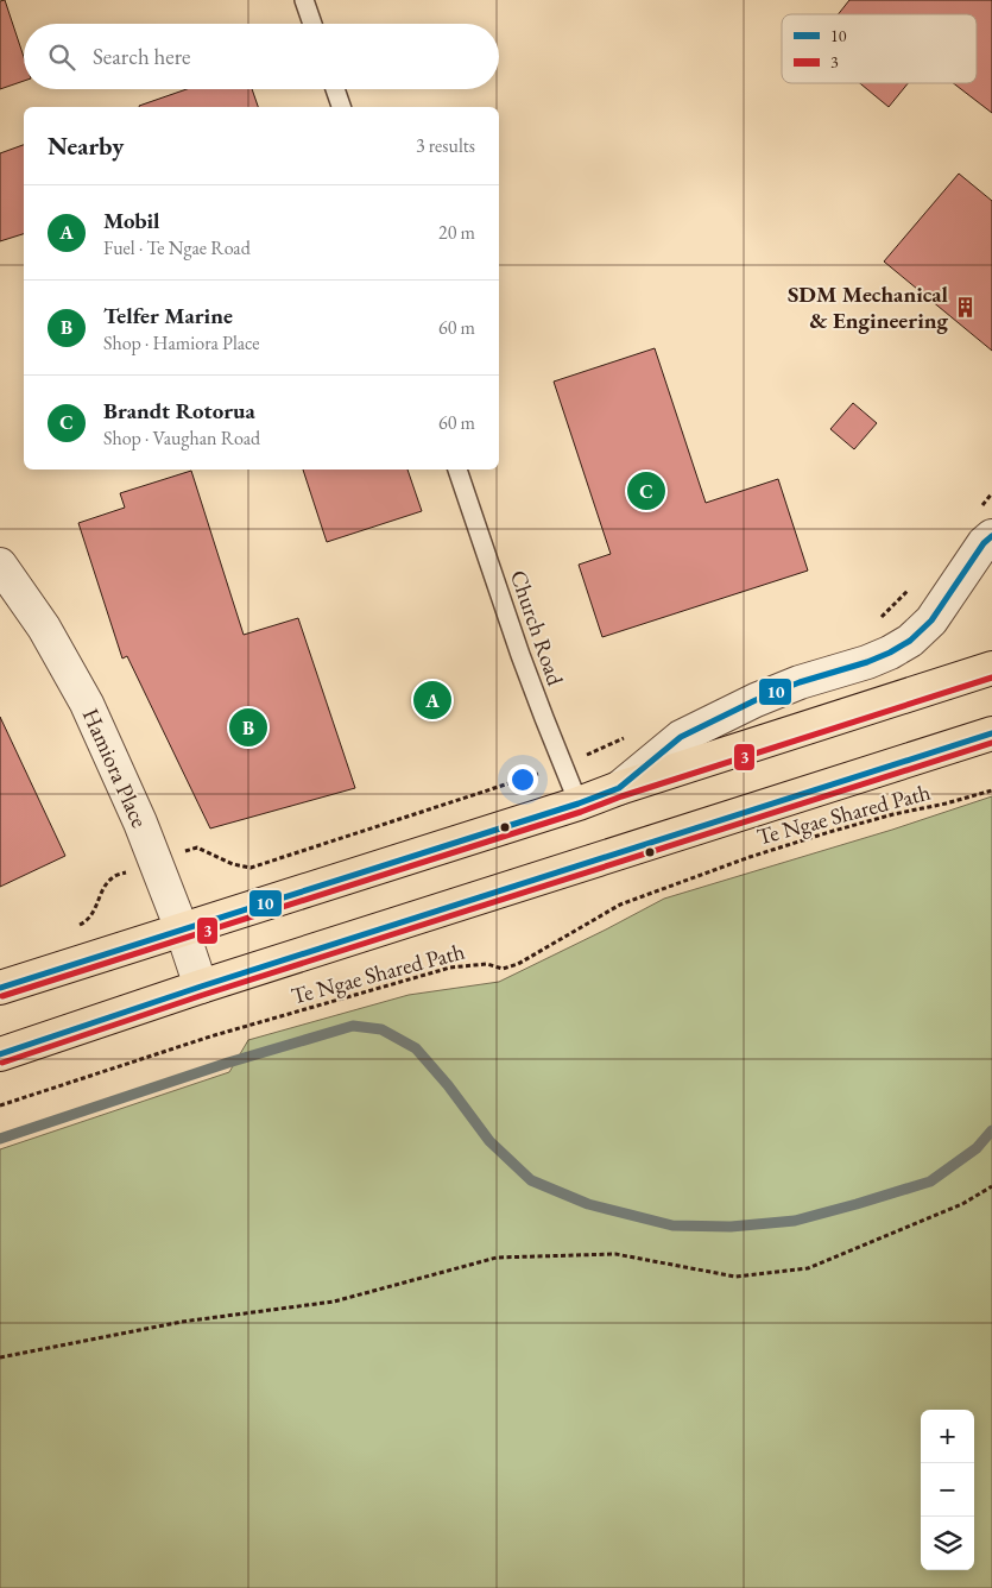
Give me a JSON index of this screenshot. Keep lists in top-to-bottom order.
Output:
{
  "streets": {
    "street": ["Hamiora Place"],
    "lane": ["Church Road"],
    "path": ["Te Ngae Shared Path"]
  },
  "places": {
    "building": ["SDM Mechanical & Engineering"]
  },
  "lines": ["transit line 10", "transit line 3"],
  "legend": ["10", "3"],
  "page": {
    "search": "Search here",
    "heading": ["Nearby", "3 results"],
    "list": [
      {
        "mark": "A",
        "name": "Mobil",
        "note": "Fuel · Te Ngae Road",
        "value": "20 m"
      },
      {
        "mark": "B",
        "name": "Telfer Marine",
        "note": "Shop · Hamiora Place",
        "value": "60 m"
      },
      {
        "mark": "C",
        "name": "Brandt Rotorua",
        "note": "Shop · Vaughan Road",
        "value": "60 m"
      }
    ],
    "pins": ["C", "A", "B"],
    "map_buttons": ["+", "−"]
  }
}
